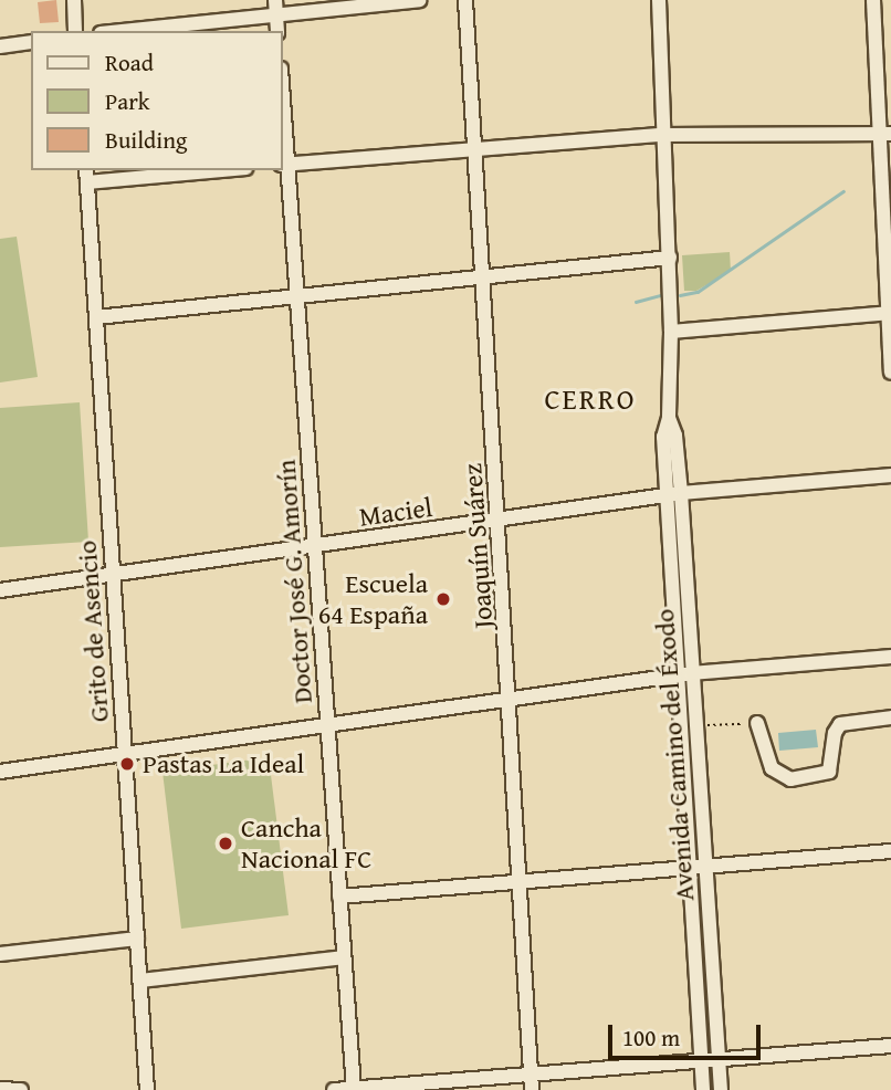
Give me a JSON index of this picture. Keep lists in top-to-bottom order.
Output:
{
  "streets": {
    "street": [
      "Maciel",
      "Joaquín Suárez",
      "Doctor José G. Amorín",
      "Grito de Asencio",
      "Avenida Camino del Éxodo"
    ]
  },
  "crossings": [
    ["Maciel", "Joaquín Suárez"],
    ["Maciel", "Doctor José G. Amorín"],
    ["Maciel", "Grito de Asencio"],
    ["Maciel", "Avenida Camino del Éxodo"]
  ],
  "districts": ["CERRO"],
  "places": ["Escuela 64 España", "Pastas La Ideal", "Cancha Nacional FC"],
  "legend": ["Road", "Park", "Building"],
  "scale_bar": "100 m"
}
